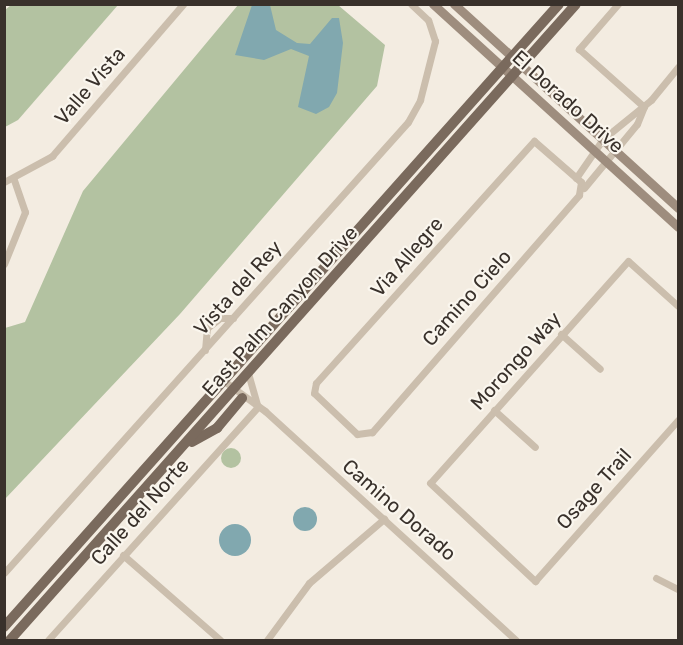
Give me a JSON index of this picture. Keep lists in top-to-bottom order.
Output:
{
  "streets": {
    "main road": ["East Palm Canyon Drive"],
    "street": [
      "Valle Vista",
      "El Dorado Drive",
      "Via Allegre",
      "Vista del Rey",
      "Camino Cielo",
      "Morongo Way",
      "Osage Trail",
      "Camino Dorado",
      "Calle del Norte"
    ]
  },
  "crossings": [
    ["El Dorado Drive", "Camino Cielo"],
    ["El Dorado Drive", "East Palm Canyon Drive"],
    ["Via Allegre", "Camino Cielo"],
    ["East Palm Canyon Drive", "Camino Dorado"],
    ["Morongo Way", "Osage Trail"],
    ["Camino Dorado", "Calle del Norte"]
  ]
}
